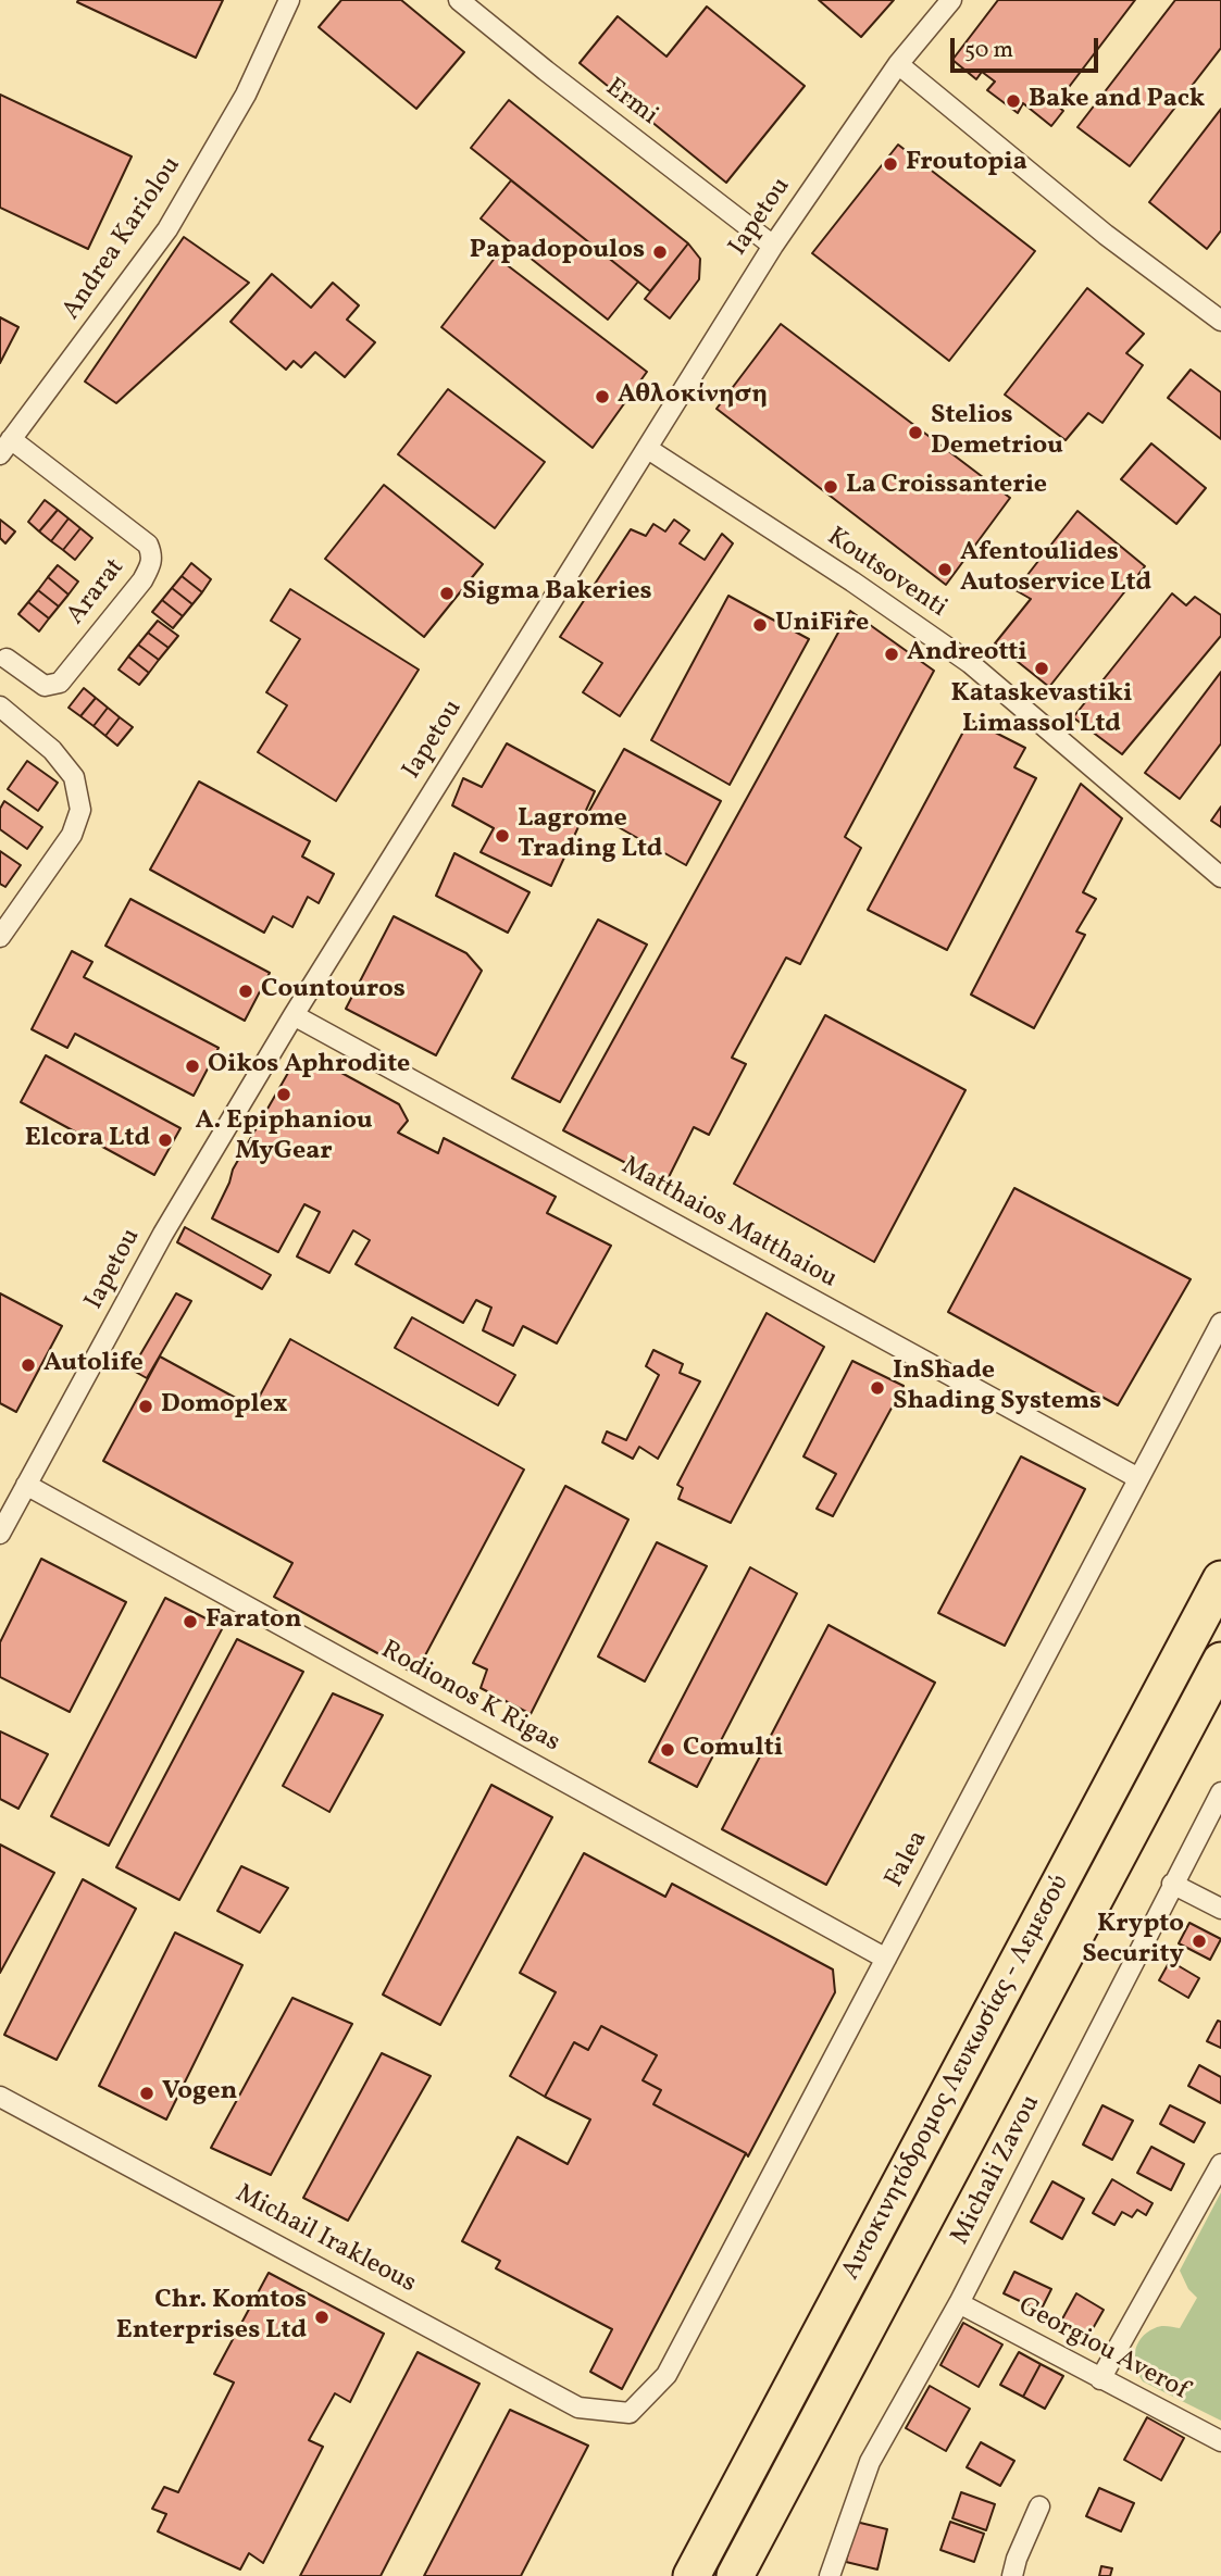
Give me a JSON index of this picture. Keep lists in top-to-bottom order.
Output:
{
  "streets": {
    "highway": ["Αυτοκινητόδρομος Λευκωσίας - Λεμεσού"],
    "street": [
      "Ermi",
      "Iapetou",
      "Andrea Kariolou",
      "Koutsoventi",
      "Ararat",
      "Matthaios Matthaiou",
      "Rodionos K Rigas",
      "Falea",
      "Michali Zavou",
      "Michail Irakleous",
      "Georgiou Averof"
    ]
  },
  "crossings": [
    ["Ermi", "Iapetou"],
    ["Iapetou", "Koutsoventi"],
    ["Iapetou", "Matthaios Matthaiou"],
    ["Iapetou", "Rodionos K Rigas"],
    ["Andrea Kariolou", "Ararat"],
    ["Matthaios Matthaiou", "Falea"],
    ["Rodionos K Rigas", "Falea"],
    ["Falea", "Michail Irakleous"],
    ["Michali Zavou", "Georgiou Averof"]
  ],
  "places": [
    "Bake and Pack",
    "Froutopia",
    "Papadopoulos",
    "Αθλοκίνηση",
    "Stelios Demetriou",
    "La Croissanterie",
    "Afentoulides Autoservice Ltd",
    "Sigma Bakeries",
    "UniFire",
    "Andreotti",
    "Kataskevastiki Limassol Ltd",
    "Lagrome Trading Ltd",
    "Countouros",
    "Oikos Aphrodite",
    "A. Epiphaniou MyGear",
    "Elcora Ltd",
    "Autolife",
    "InShade Shading Systems",
    "Domoplex",
    "Faraton",
    "Comulti",
    "Krypto Security",
    "Vogen",
    "Chr. Komtos Enterprises Ltd"
  ],
  "scale_bar": "50 m"
}
